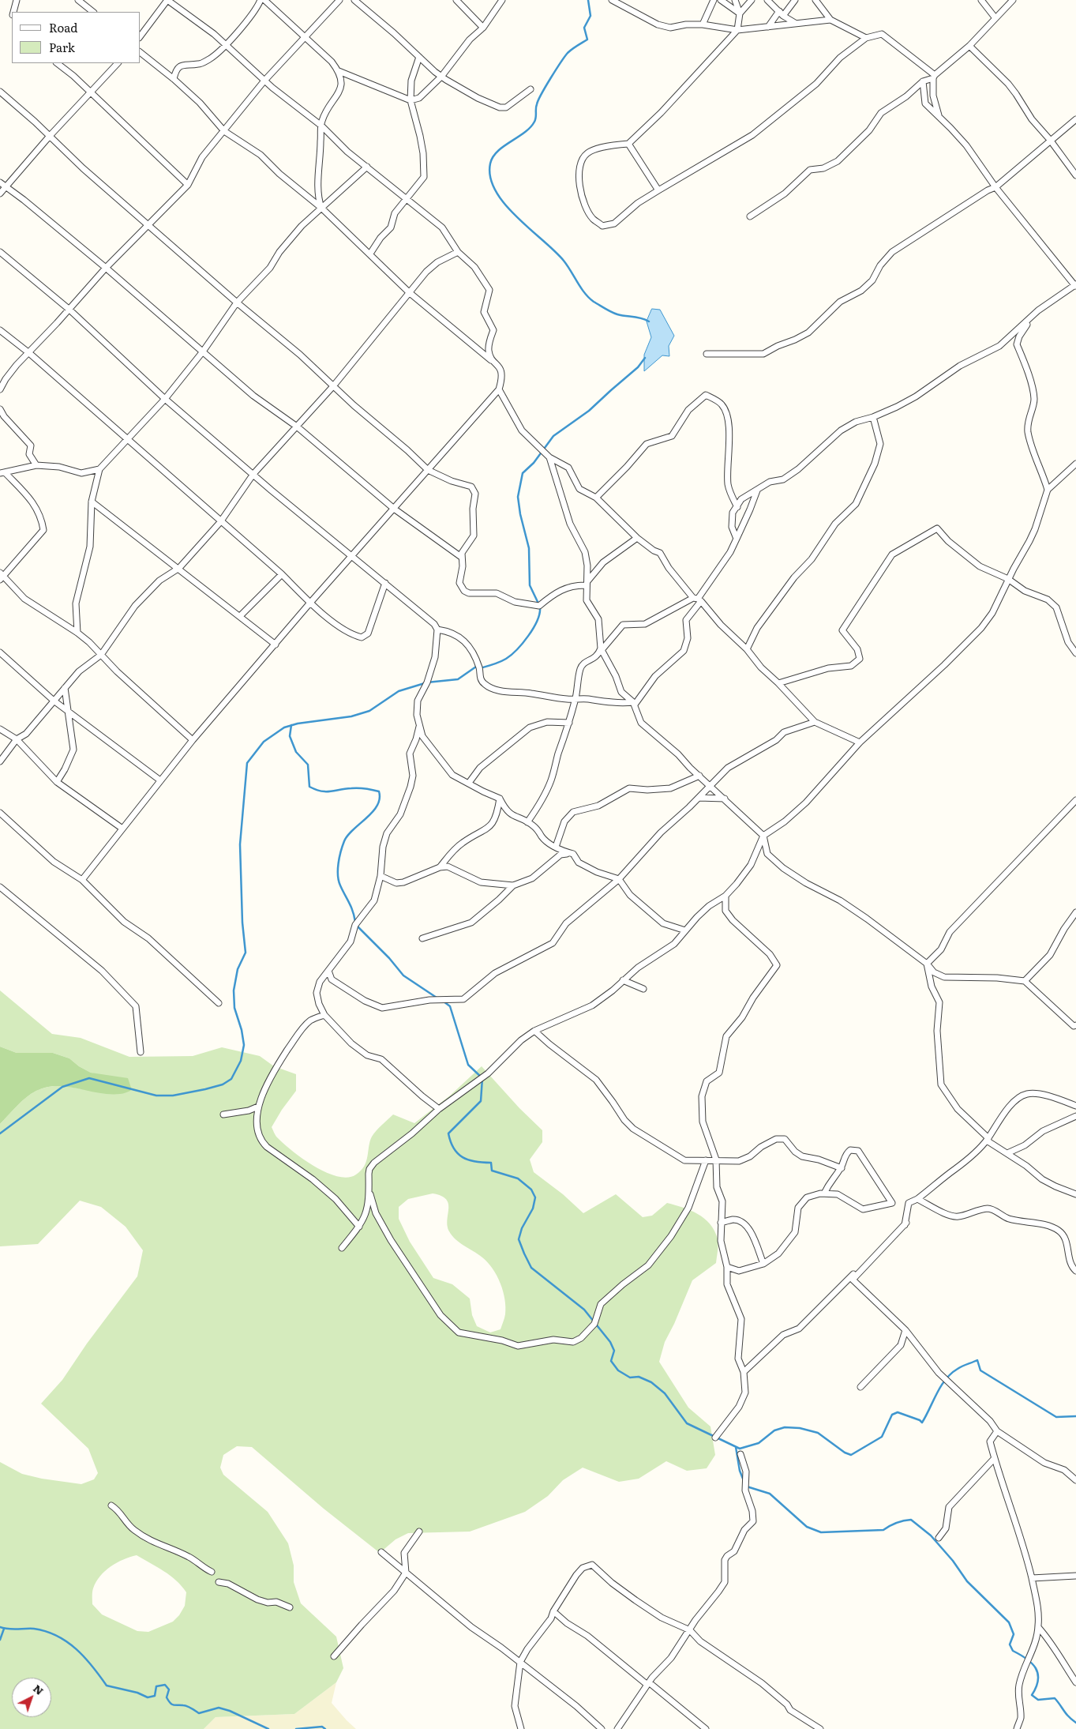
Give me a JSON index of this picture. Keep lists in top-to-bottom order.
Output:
{
  "legend": ["Road", "Park"],
  "north": "top right"
}
